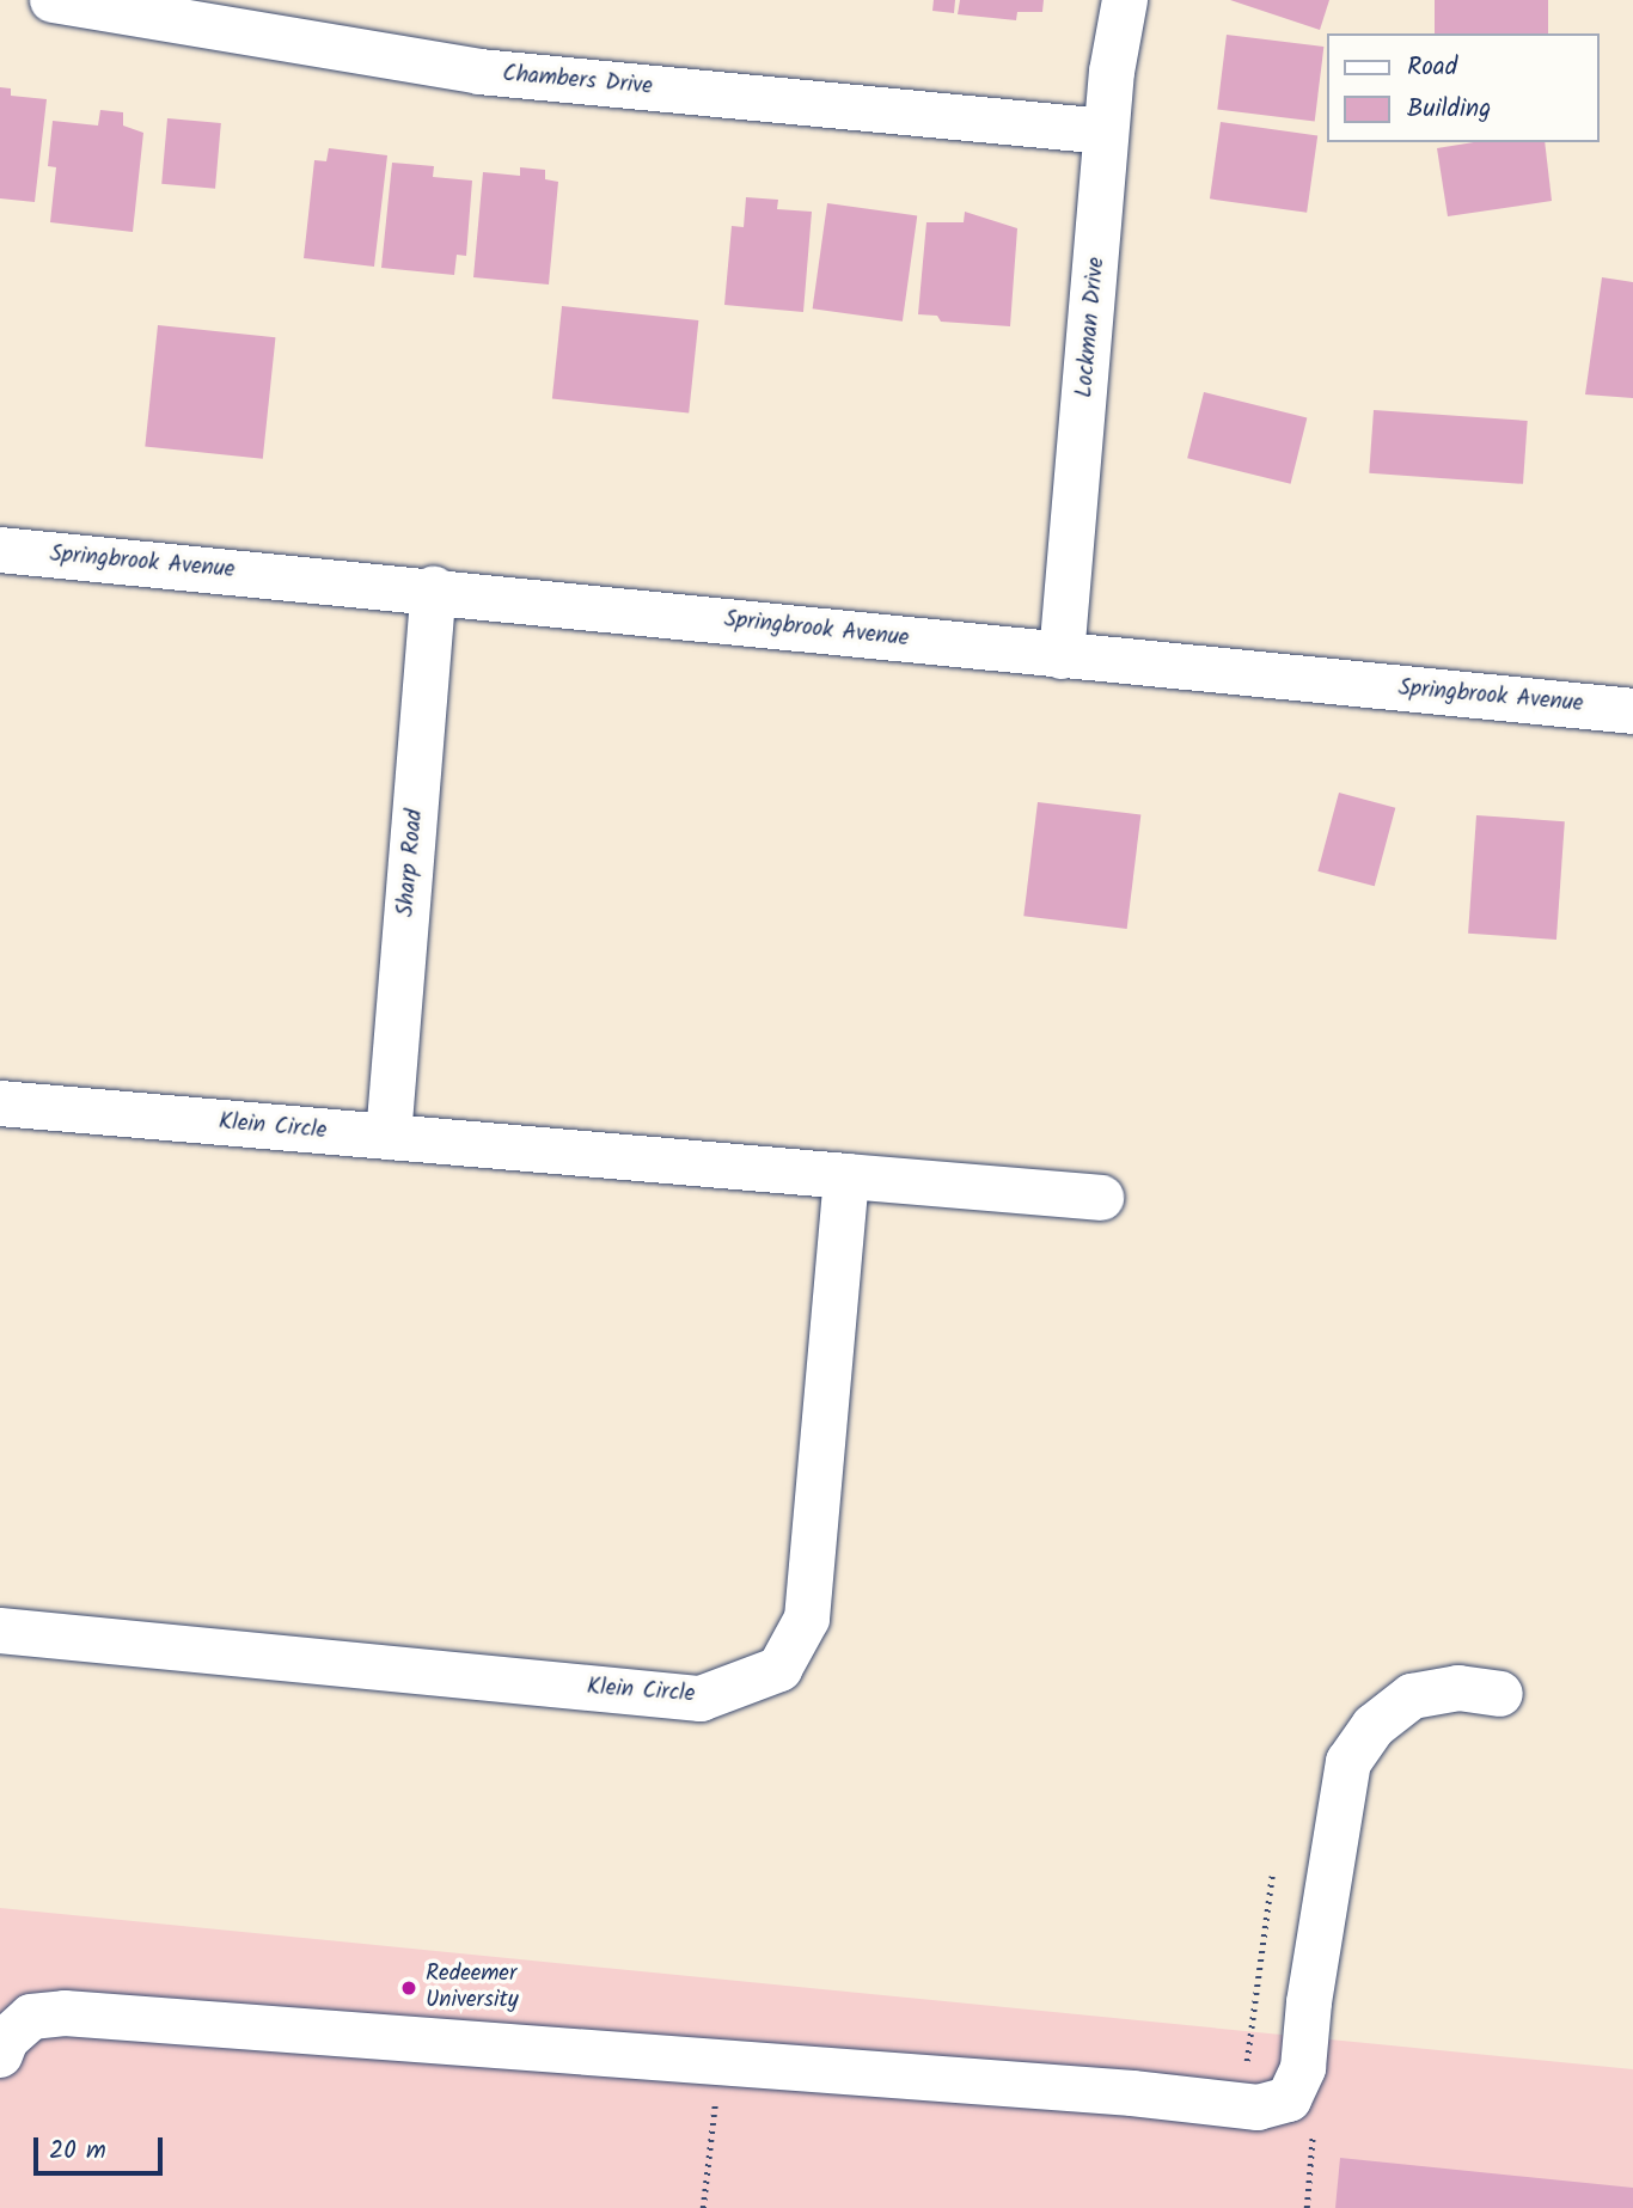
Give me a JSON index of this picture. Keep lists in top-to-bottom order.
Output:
{
  "streets": {
    "street": [
      "Chambers Drive",
      "Lockman Drive",
      "Springbrook Avenue",
      "Sharp Road",
      "Klein Circle"
    ]
  },
  "crossings": [
    ["Chambers Drive", "Lockman Drive"],
    ["Lockman Drive", "Springbrook Avenue"],
    ["Springbrook Avenue", "Sharp Road"],
    ["Sharp Road", "Klein Circle"]
  ],
  "places": ["Redeemer University"],
  "legend": ["Road", "Building"],
  "scale_bar": "20 m"
}
